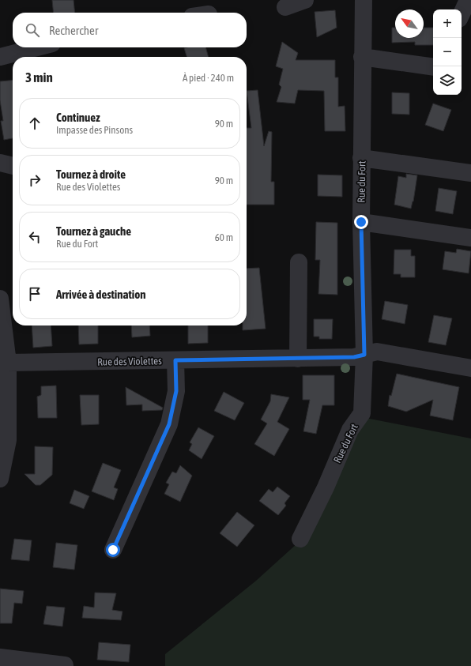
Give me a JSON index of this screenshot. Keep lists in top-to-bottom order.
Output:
{
  "streets": {
    "street": ["Rue du Fort", "Rue des Violettes"]
  },
  "crossings": [
    ["Rue du Fort", "Rue des Violettes"]
  ],
  "north": "top left",
  "page": {
    "map_buttons": ["+", "−"],
    "search": "Rechercher",
    "heading": ["3 min", "À pied · 240 m"],
    "list": [
      ["Continuez", "Impasse des Pinsons", "90 m"],
      ["Tournez à droite", "Rue des Violettes", "90 m"],
      ["Tournez à gauche", "Rue du Fort", "60 m"],
      "Arrivée à destination"
    ]
  }
}
